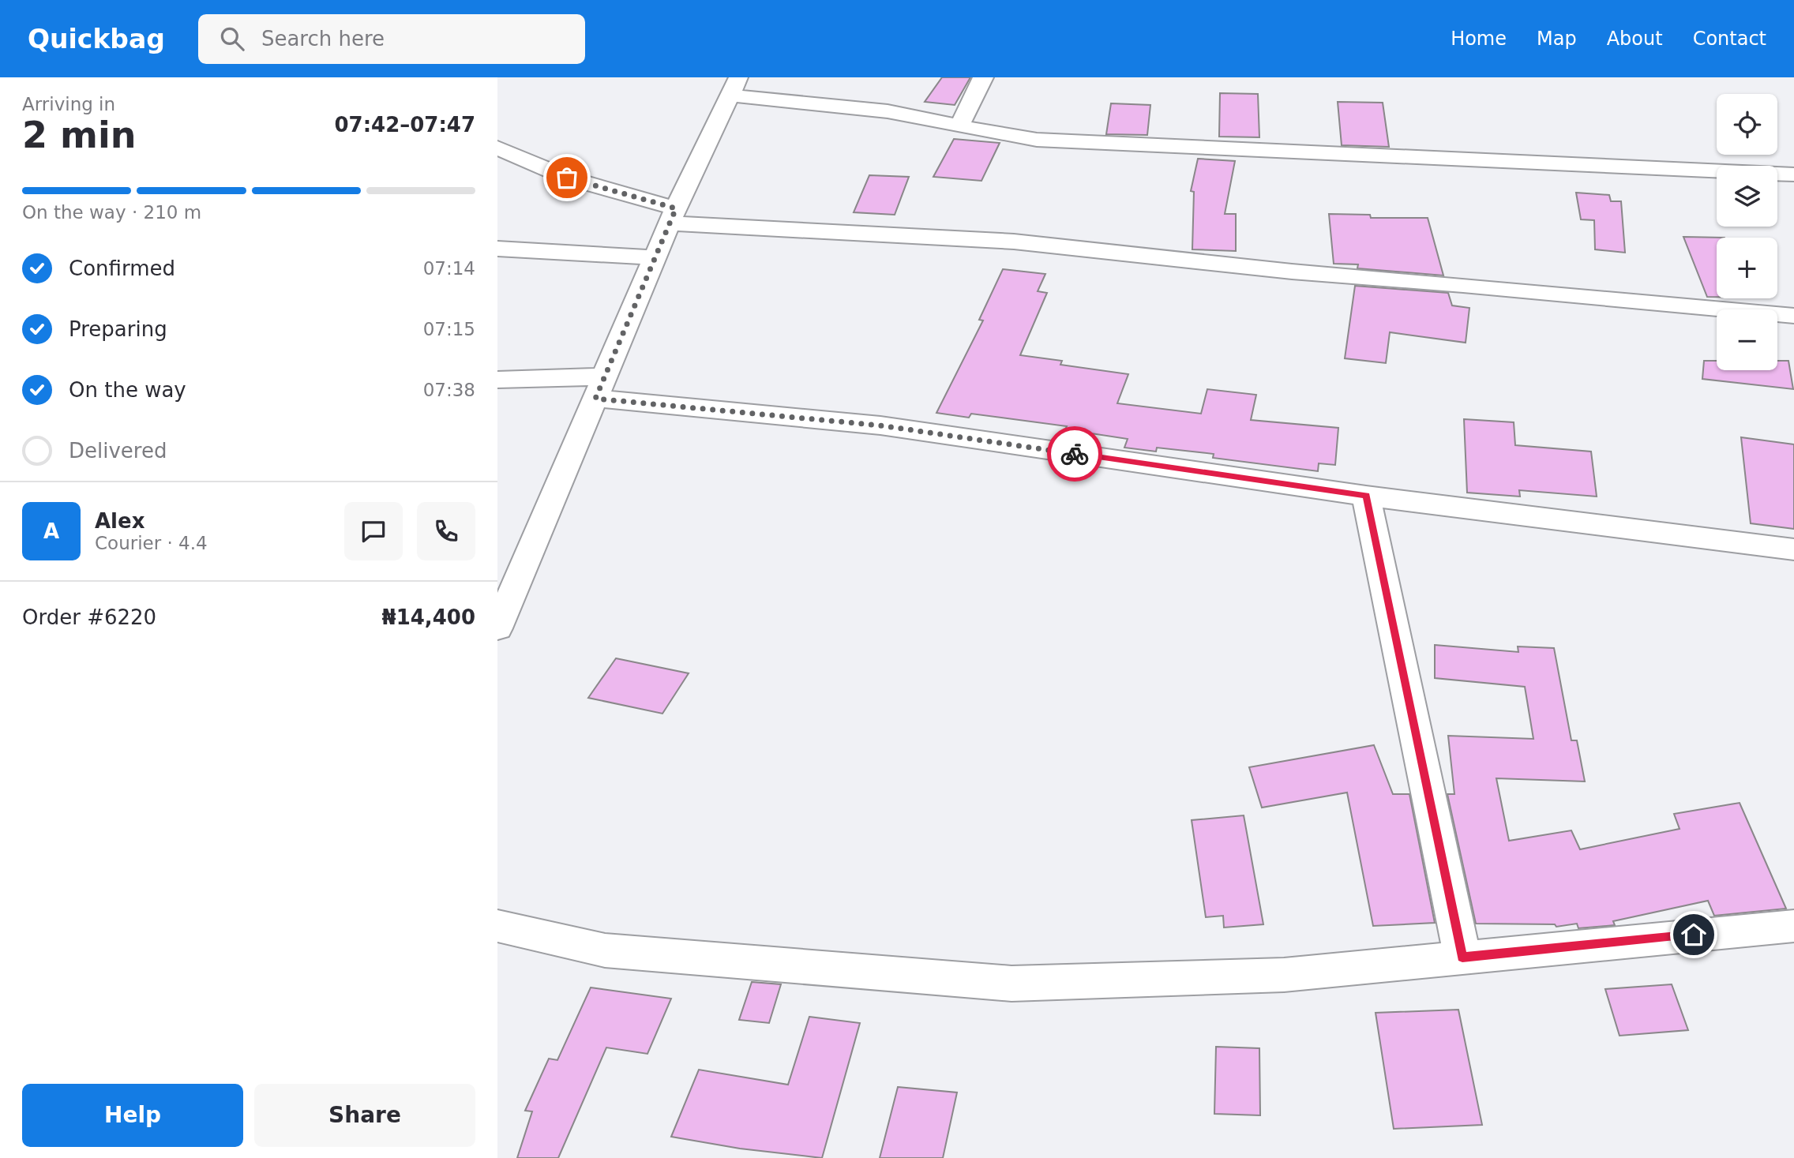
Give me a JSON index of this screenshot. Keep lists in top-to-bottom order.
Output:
{
  "page": {
    "header": "Quickbag",
    "search": "Search here",
    "nav": [
      "Home",
      "Map",
      "About",
      "Contact"
    ],
    "heading": ["2 min", "Arriving in", "07:42–07:47"],
    "panel": [
      "Alex",
      "Courier · 4.4",
      "Order #6220",
      "₦14,400"
    ],
    "map_buttons": ["+", "−"],
    "bar": "On the way · 210 m",
    "list": [
      ["Confirmed", "07:14"],
      ["Preparing", "07:15"],
      ["On the way", "07:38"],
      "Delivered"
    ],
    "round": "A",
    "buttons": ["Help", "Share"]
  }
}
